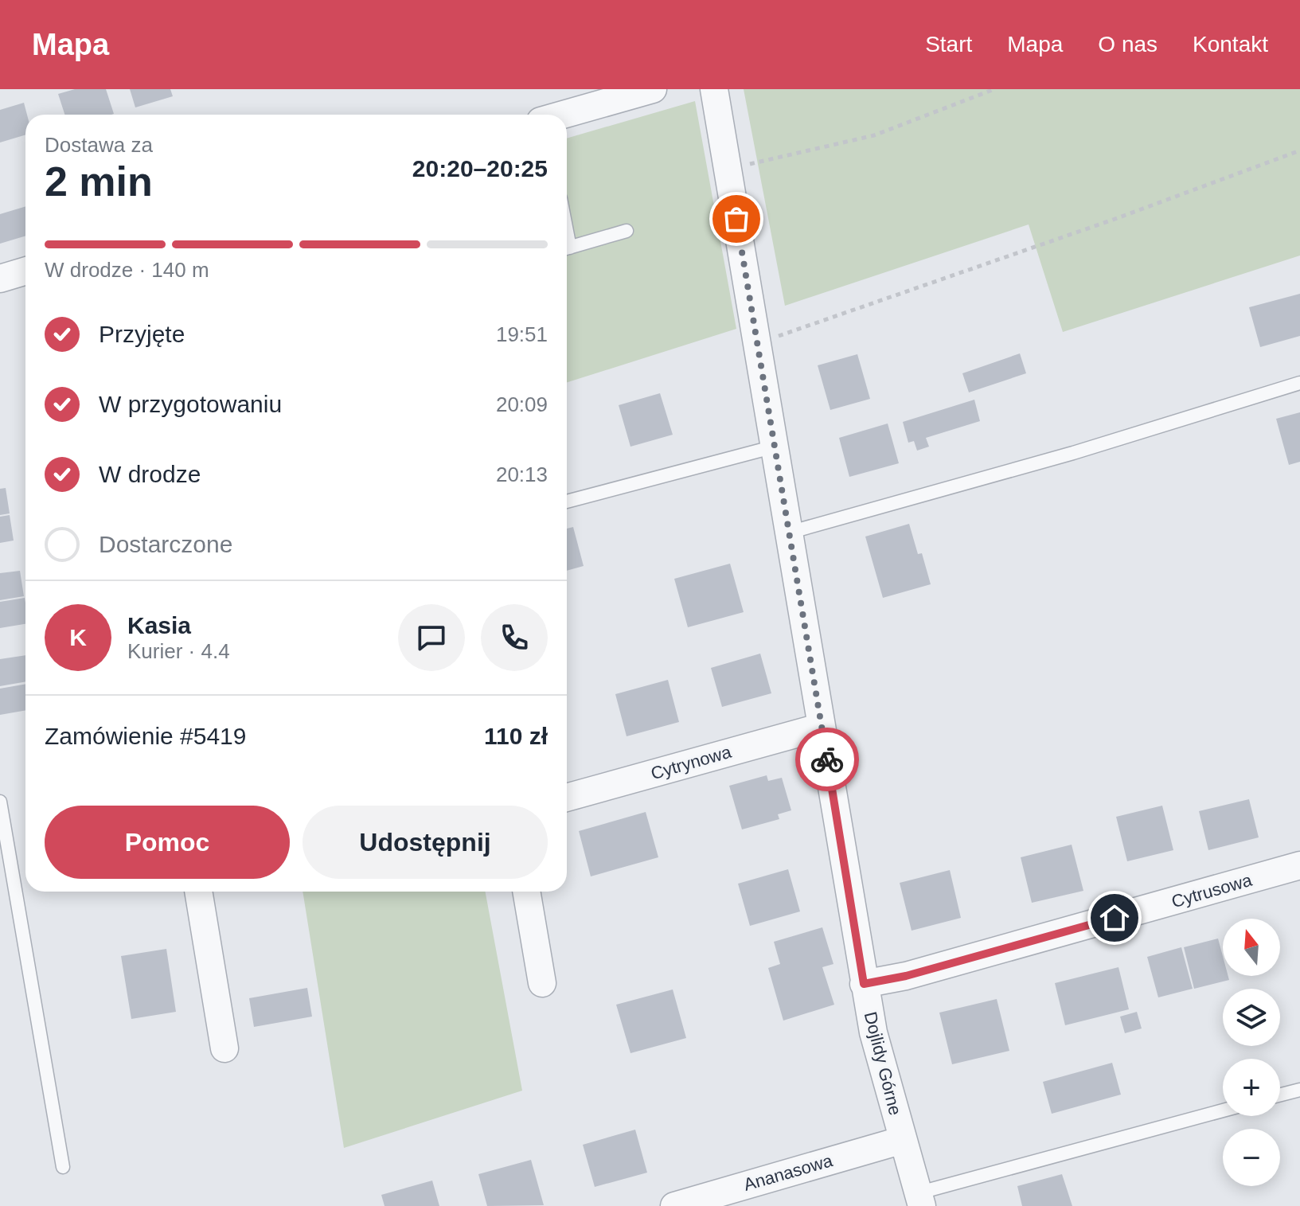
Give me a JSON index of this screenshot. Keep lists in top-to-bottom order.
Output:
{
  "streets": {
    "street": [
      "Cytrynowa",
      "Cytrusowa",
      "Dojlidy Górne",
      "Ananasowa"
    ]
  },
  "crossings": [
    ["Cytrynowa", "Dojlidy Górne"],
    ["Cytrusowa", "Dojlidy Górne"],
    ["Dojlidy Górne", "Ananasowa"]
  ],
  "north": "top",
  "page": {
    "header": "Mapa",
    "nav": [
      "Start",
      "Mapa",
      "O nas",
      "Kontakt"
    ],
    "heading": ["2 min", "Dostawa za", "20:20–20:25"],
    "panel": [
      "Kasia",
      "Kurier · 4.4",
      "Zamówienie #5419",
      "110 zł"
    ],
    "bar": "W drodze · 140 m",
    "list": [
      ["Przyjęte", "19:51"],
      ["W przygotowaniu", "20:09"],
      ["W drodze", "20:13"],
      "Dostarczone"
    ],
    "round": "K",
    "buttons": ["Pomoc", "Udostępnij"],
    "map_buttons": ["+", "−"]
  }
}
